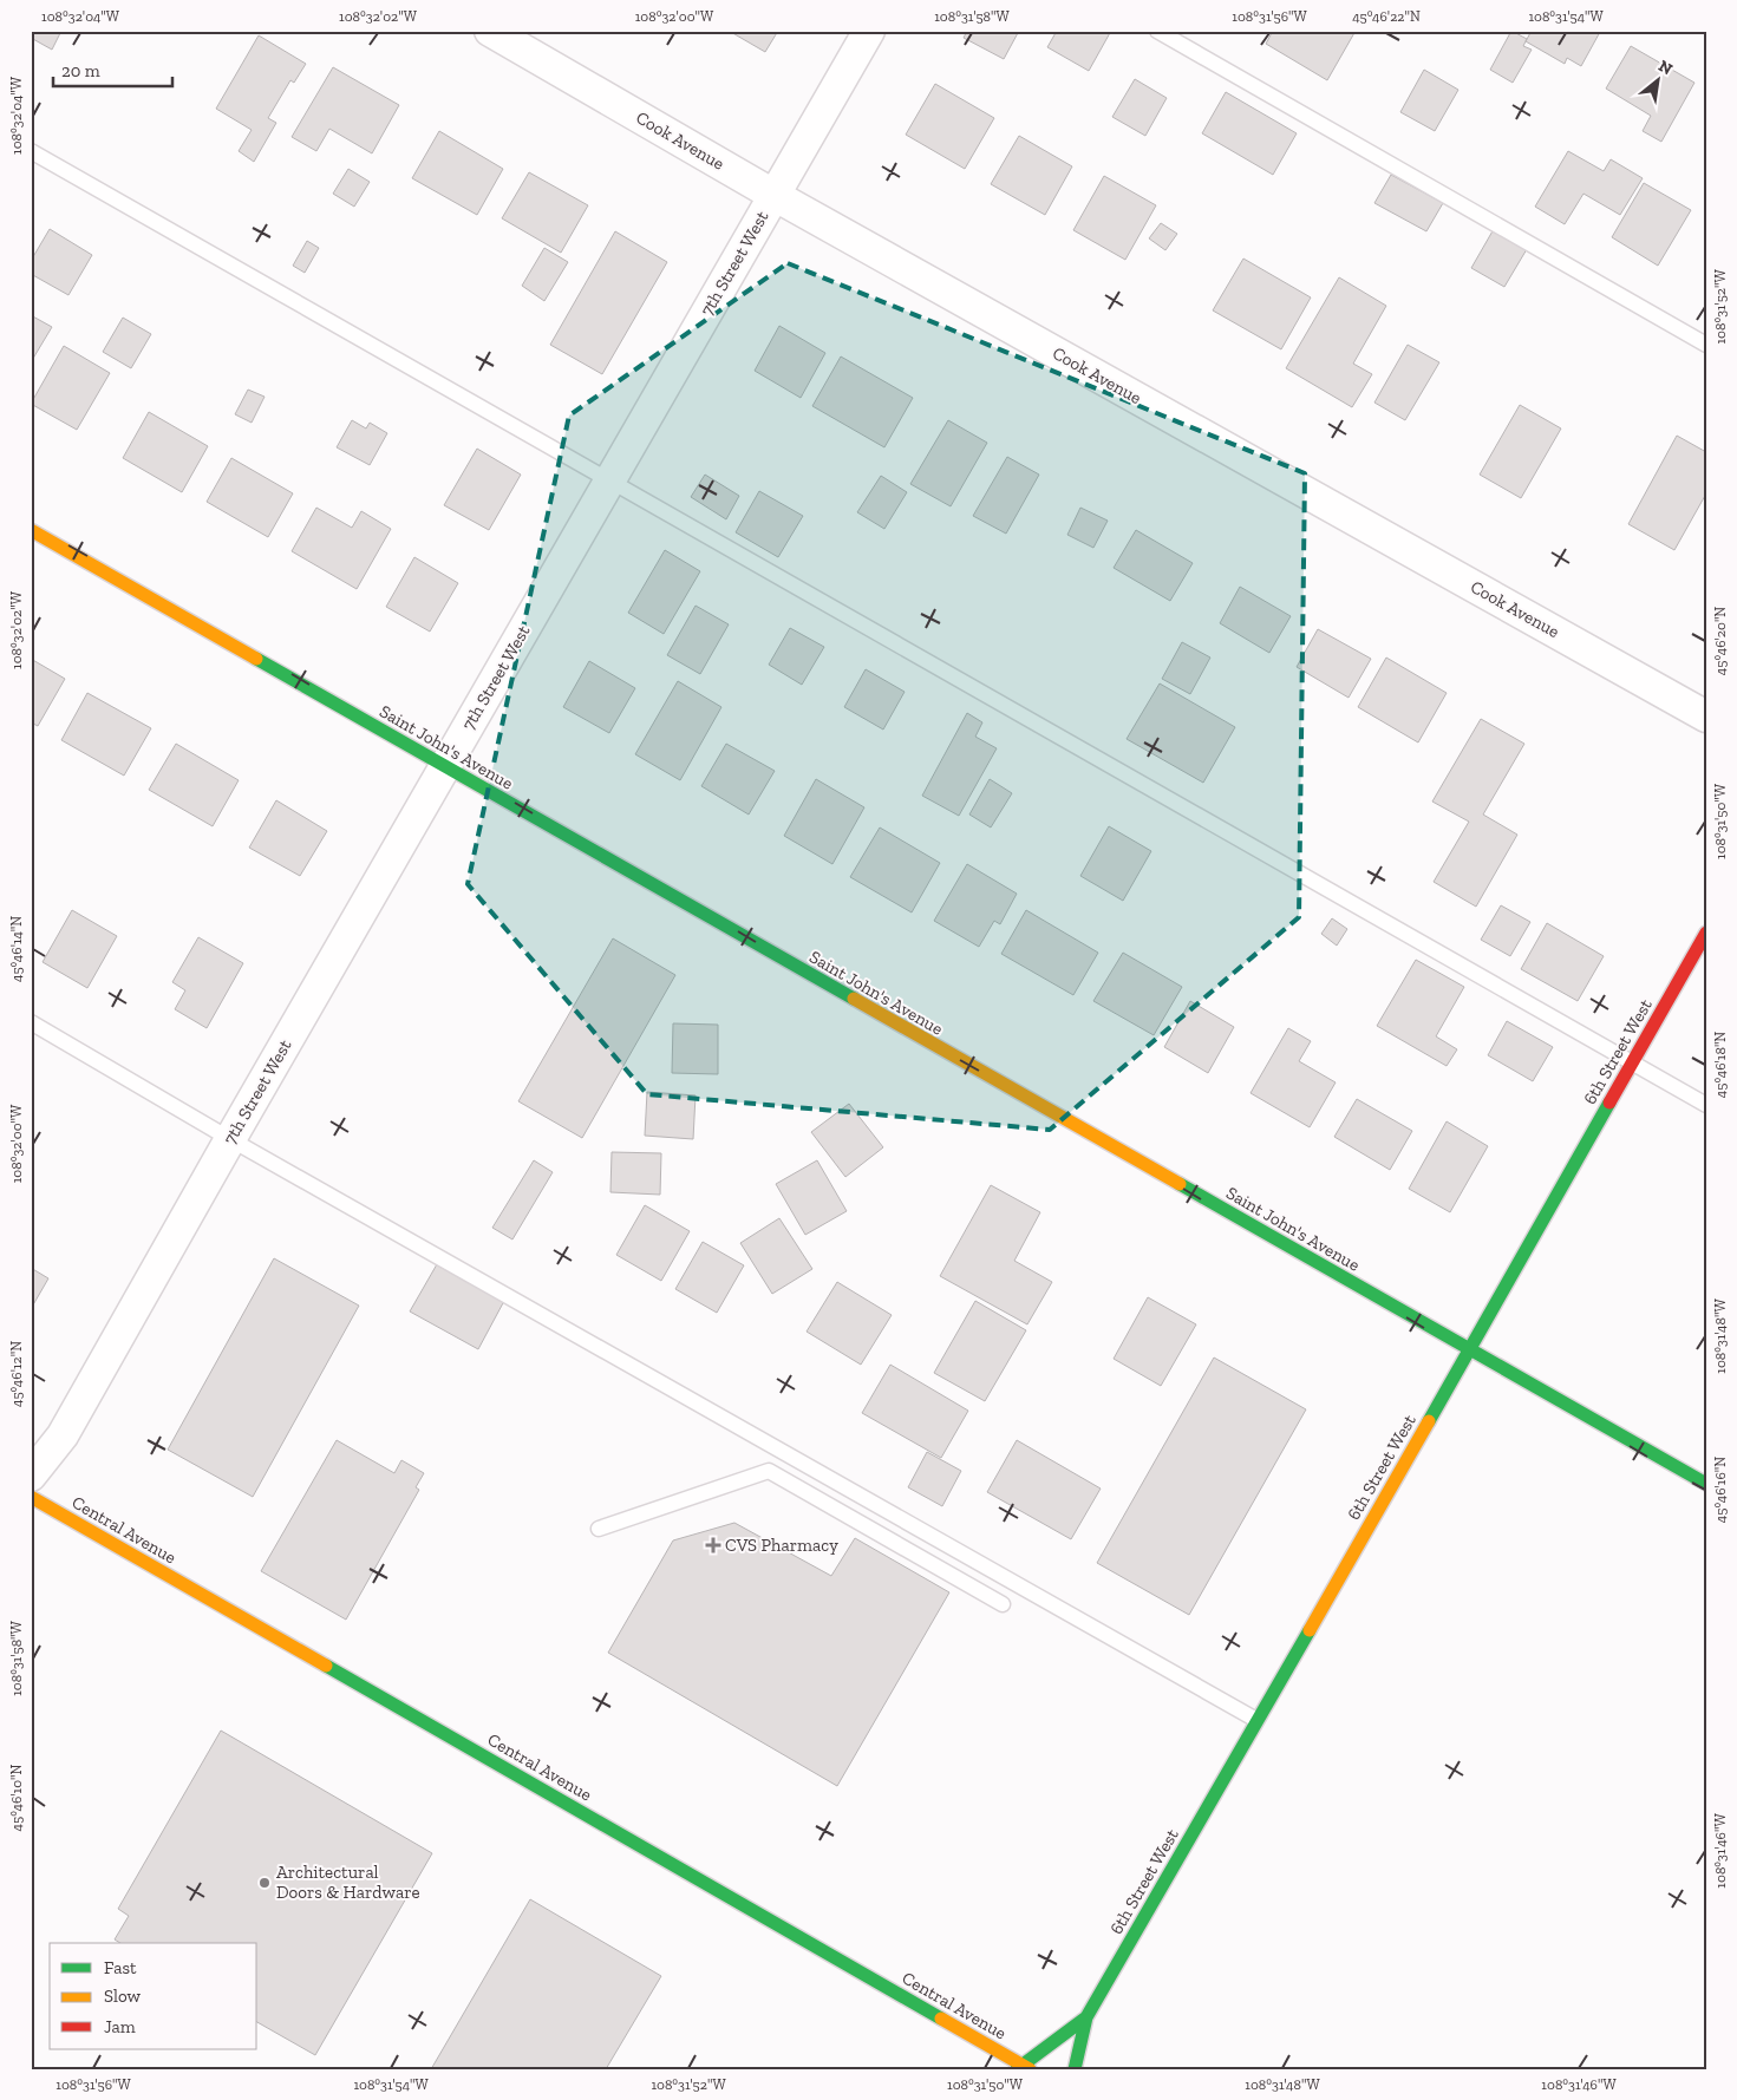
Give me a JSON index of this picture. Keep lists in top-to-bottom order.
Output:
{
  "streets": {
    "street": [
      "Cook Avenue",
      "7th Street West",
      "Saint John's Avenue",
      "6th Street West",
      "Central Avenue"
    ]
  },
  "crossings": [
    ["Cook Avenue", "7th Street West"],
    ["7th Street West", "Saint John's Avenue"],
    ["Saint John's Avenue", "6th Street West"],
    ["6th Street West", "Central Avenue"]
  ],
  "places": {
    "health": ["CVS Pharmacy"],
    "other": ["Architectural Doors & Hardware"]
  },
  "legend": ["Fast", "Slow", "Jam"],
  "scale_bar": "20 m",
  "north": "top right",
  "coordinates": [
    "108°32'04\"W",
    "108°32'02\"W",
    "108°32'00\"W",
    "108°31'58\"W",
    "108°31'56\"W",
    "45°46'22\"N",
    "108°31'54\"W",
    "108°31'52\"W",
    "45°46'20\"N",
    "108°31'50\"W",
    "45°46'14\"N",
    "45°46'18\"N",
    "108°31'48\"W",
    "45°46'12\"N",
    "45°46'16\"N",
    "45°46'10\"N",
    "108°31'46\"W"
  ]
}
